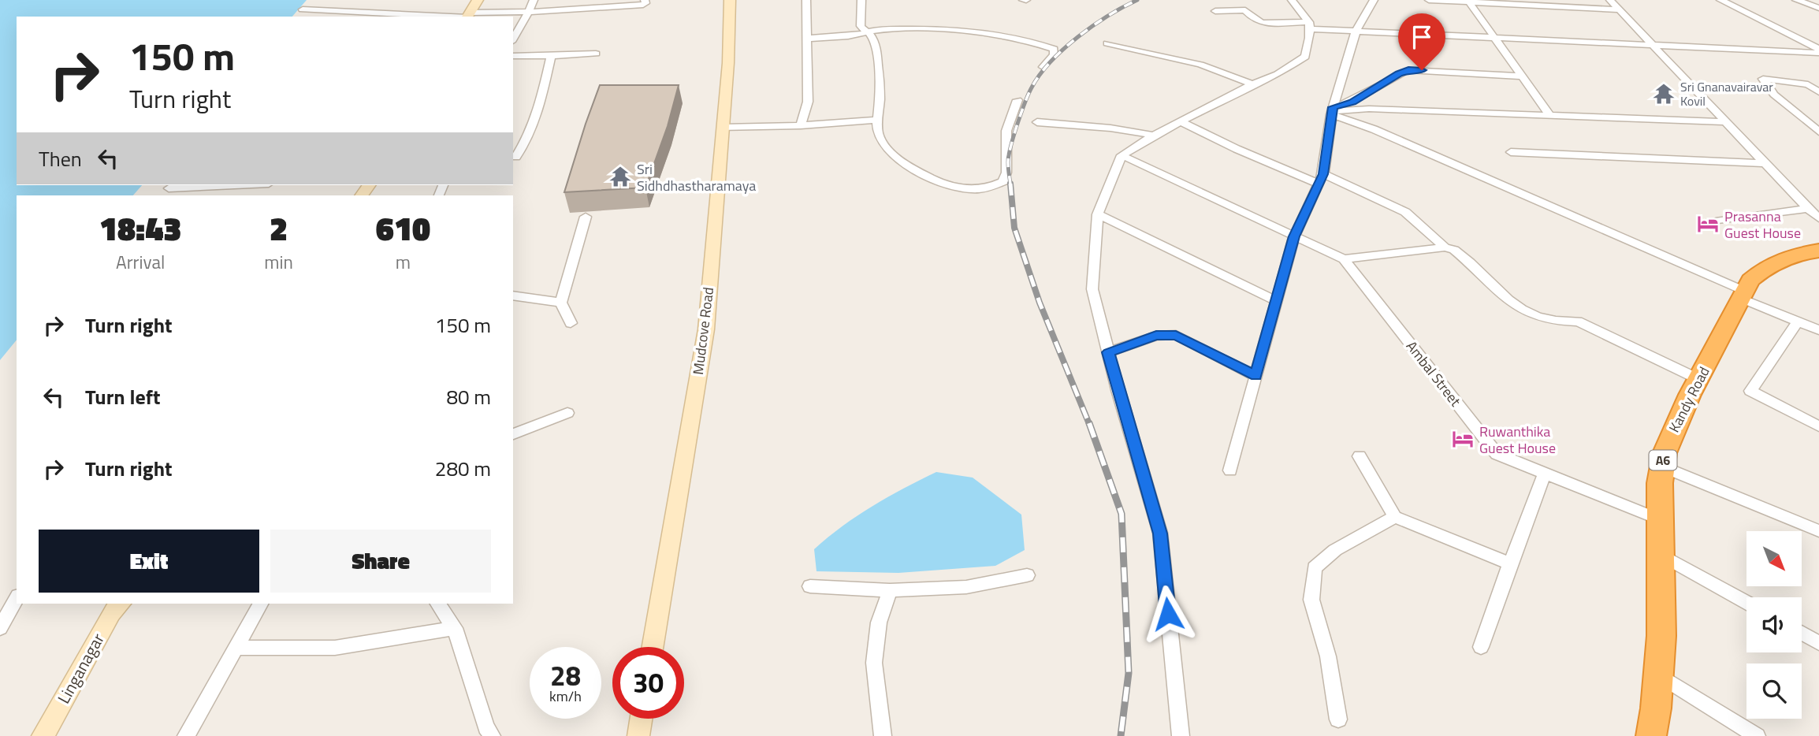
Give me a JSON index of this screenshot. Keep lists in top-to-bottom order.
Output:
{
  "streets": {
    "highway": ["Kandy Road", "A6"],
    "street": ["Mudcove Road", "Ambal Street", "Linganagar"]
  },
  "crossings": [
    ["Ambal Street", "Kandy Road"]
  ],
  "places": {
    "temple": ["Sri Gnanavairavar Kovil", "Sri Sidhdhastharamaya"],
    "hotel": ["Prasanna Guest House", "Ruwanthika Guest House"]
  },
  "north": "bottom right",
  "page": {
    "turn": ["150 m", "Turn right"],
    "then": "Then",
    "eta": [
      "18:43",
      "Arrival",
      "2",
      "min",
      "610",
      "m"
    ],
    "list": [
      {
        "name": "Turn right",
        "value": "150 m"
      },
      {
        "name": "Turn left",
        "value": "80 m"
      },
      {
        "name": "Turn right",
        "value": "280 m"
      }
    ],
    "buttons": ["Exit", "Share"],
    "speed": "28 km/h",
    "limit": "30"
  }
}
